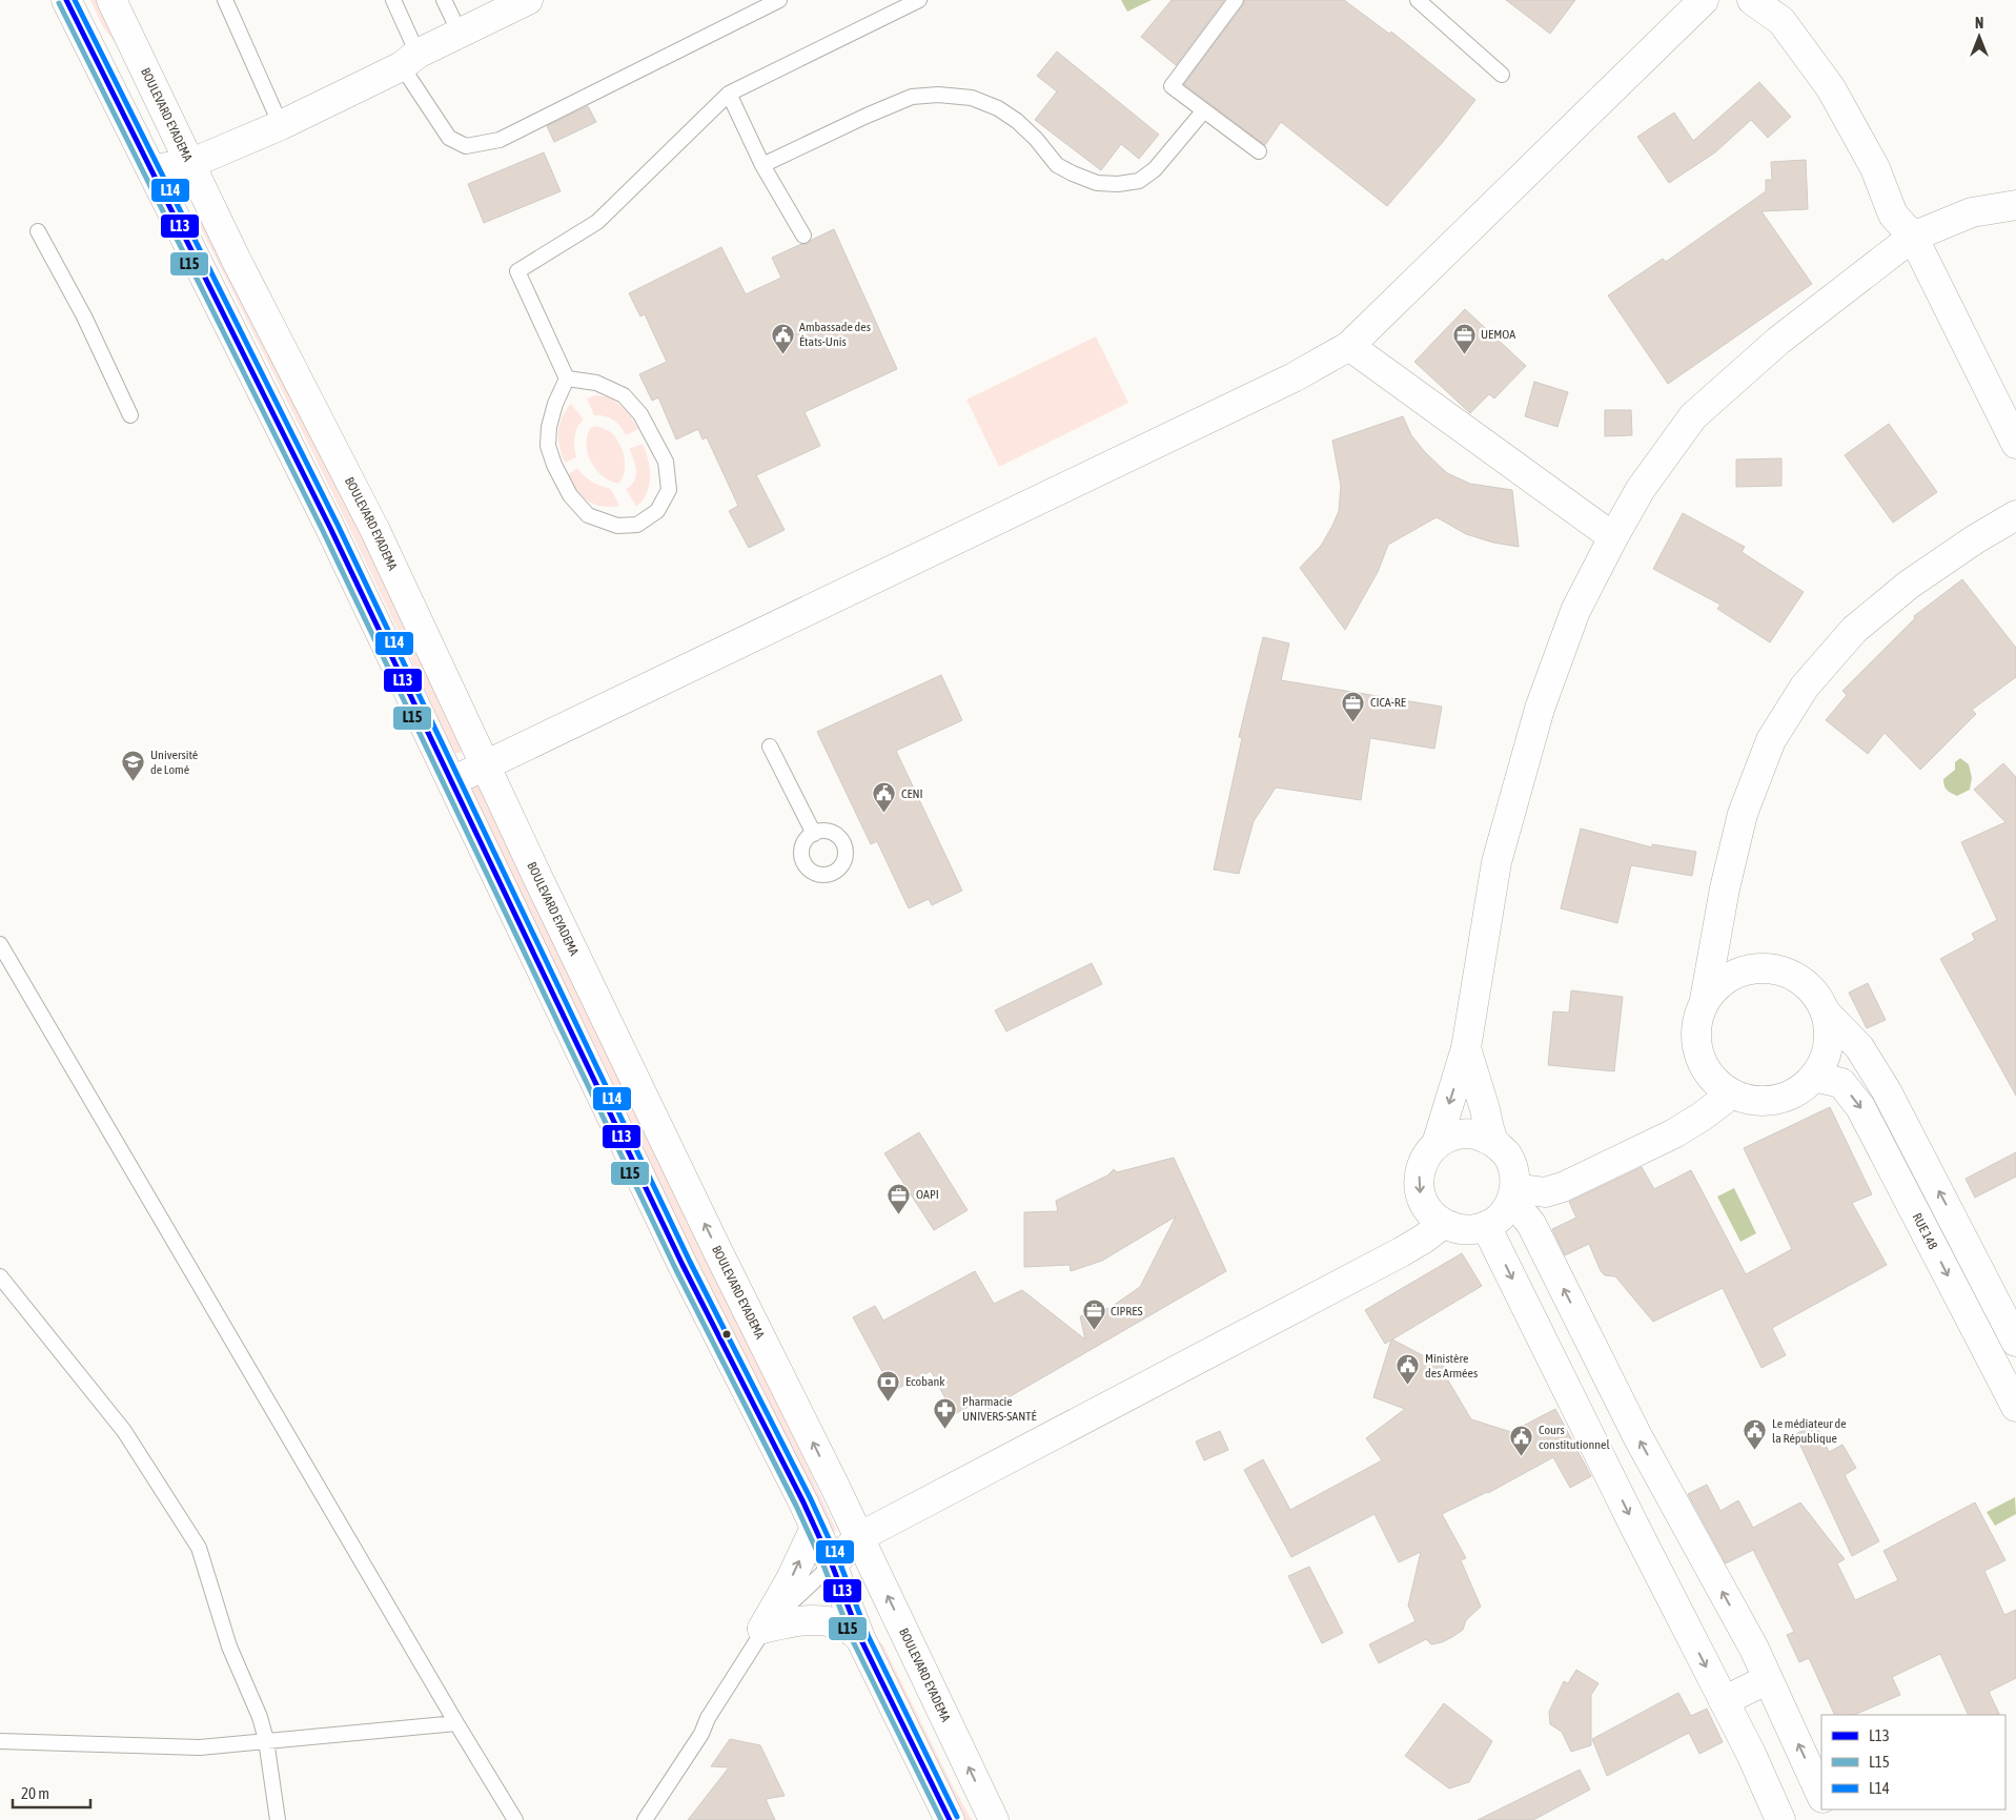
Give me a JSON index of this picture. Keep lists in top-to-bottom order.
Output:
{
  "streets": {
    "main road": ["BOULEVARD EYADEMA", "RUE 148"]
  },
  "places": {
    "public building": [
      "Ambassade des États-Unis",
      "CENI",
      "Ministère des Armées",
      "Le médiateur de la République",
      "Cours constitutionnel"
    ],
    "office": [
      "UEMOA",
      "CICA-RE",
      "OAPI",
      "CIPRES"
    ],
    "school or university": ["Université de Lomé"],
    "bank": ["Ecobank"],
    "pharmacy": ["Pharmacie UNIVERS-SANTÉ"]
  },
  "lines": ["transit line L13", "transit line L14", "transit line L15"],
  "legend": ["L13", "L15", "L14"],
  "scale_bar": "20 m",
  "north": "top"
}
